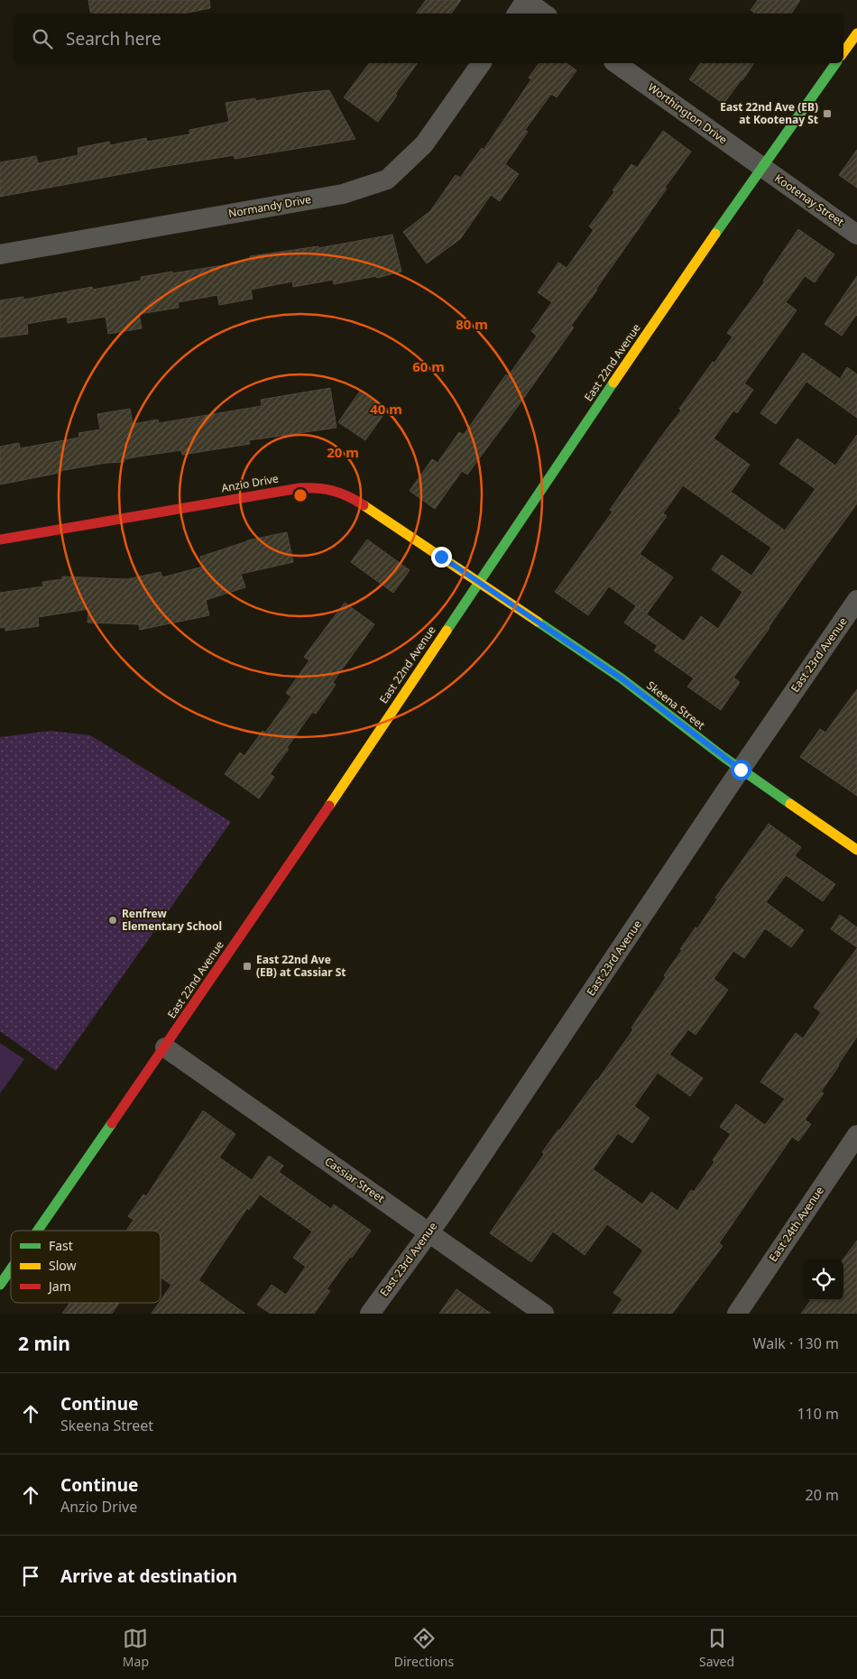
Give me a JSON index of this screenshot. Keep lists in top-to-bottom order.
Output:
{
  "streets": {
    "street": [
      "Worthington Drive",
      "Kootenay Street",
      "Normandy Drive",
      "East 22nd Avenue",
      "Anzio Drive",
      "East 23rd Avenue",
      "Skeena Street",
      "Cassiar Street",
      "East 24th Avenue"
    ]
  },
  "crossings": [
    ["Worthington Drive", "Kootenay Street"],
    ["Worthington Drive", "East 22nd Avenue"],
    ["Kootenay Street", "East 22nd Avenue"],
    ["East 22nd Avenue", "Anzio Drive"],
    ["East 22nd Avenue", "Skeena Street"],
    ["East 22nd Avenue", "Cassiar Street"],
    ["Anzio Drive", "Skeena Street"],
    ["East 23rd Avenue", "Skeena Street"],
    ["East 23rd Avenue", "Cassiar Street"]
  ],
  "places": {
    "transit": ["East 22nd Ave (EB) at Kootenay St", "East 22nd Ave (EB) at Cassiar St"],
    "other": ["Renfrew Elementary School"]
  },
  "legend": ["Fast", "Slow", "Jam"],
  "page": {
    "search": "Search here",
    "heading": ["2 min", "Walk · 130 m"],
    "list": [
      ["Continue", "Skeena Street", "110 m"],
      ["Continue", "Anzio Drive", "20 m"],
      "Arrive at destination"
    ],
    "nav": ["Map", "Directions", "Saved"]
  },
  "rings": [
    "80 m",
    "60 m",
    "40 m",
    "20 m"
  ]
}
